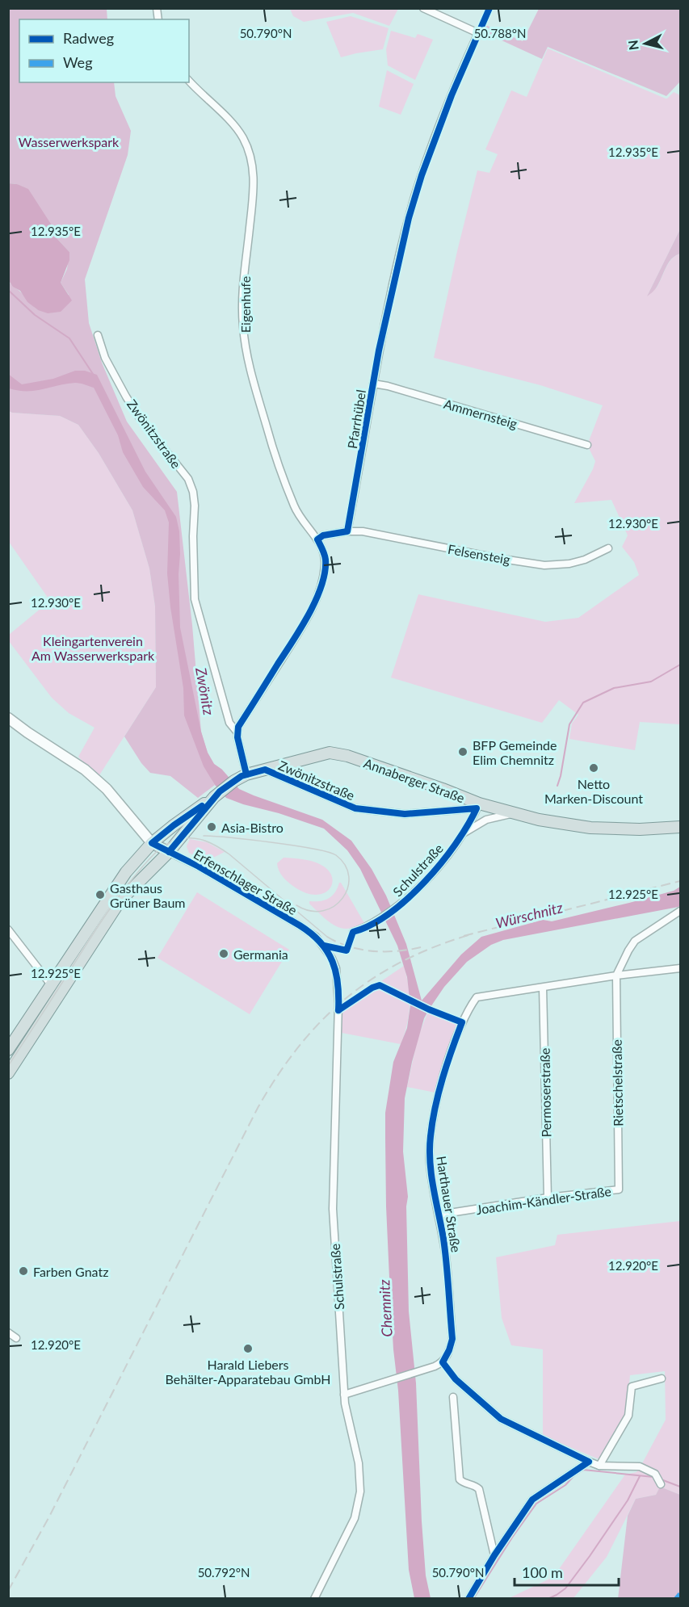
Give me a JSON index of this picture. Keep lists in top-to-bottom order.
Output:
{
  "streets": {
    "main road": ["Annaberger Straße", "Erfenschlager Straße"],
    "street": [
      "Eigenhufe",
      "Ammernsteig",
      "Pfarrhübel",
      "Zwönitzstraße",
      "Felsensteig",
      "Schulstraße",
      "Rietschelstraße",
      "Permoserstraße",
      "Joachim-Kändler-Straße",
      "Harthauer Straße"
    ]
  },
  "crossings": [
    ["Ammernsteig", "Pfarrhübel"],
    ["Pfarrhübel", "Felsensteig"],
    ["Zwönitzstraße", "Annaberger Straße"],
    ["Zwönitzstraße", "Schulstraße"],
    ["Annaberger Straße", "Schulstraße"],
    ["Annaberger Straße", "Erfenschlager Straße"],
    ["Schulstraße", "Erfenschlager Straße"],
    ["Schulstraße", "Harthauer Straße"],
    ["Rietschelstraße", "Joachim-Kändler-Straße"],
    ["Rietschelstraße", "Harthauer Straße"],
    ["Permoserstraße", "Joachim-Kändler-Straße"],
    ["Permoserstraße", "Harthauer Straße"],
    ["Joachim-Kändler-Straße", "Harthauer Straße"]
  ],
  "water": ["Zwönitz", "Würschnitz", "Chemnitz"],
  "parks": ["Wasserwerkspark", "Kleingartenverein Am Wasserwerkspark"],
  "places": [
    "BFP Gemeinde Elim Chemnitz",
    "Netto Marken-Discount",
    "Asia-Bistro",
    "Gasthaus Grüner Baum",
    "Germania",
    "Farben Gnatz",
    "Harald Liebers Behälter-Apparatebau GmbH"
  ],
  "legend": ["Radweg", "Weg"],
  "scale_bar": "100 m",
  "north": "left",
  "coordinates": [
    "50.790°N",
    "50.788°N",
    "12.935°E",
    "12.930°E",
    "12.925°E",
    "12.920°E",
    "50.792°N"
  ]
}
